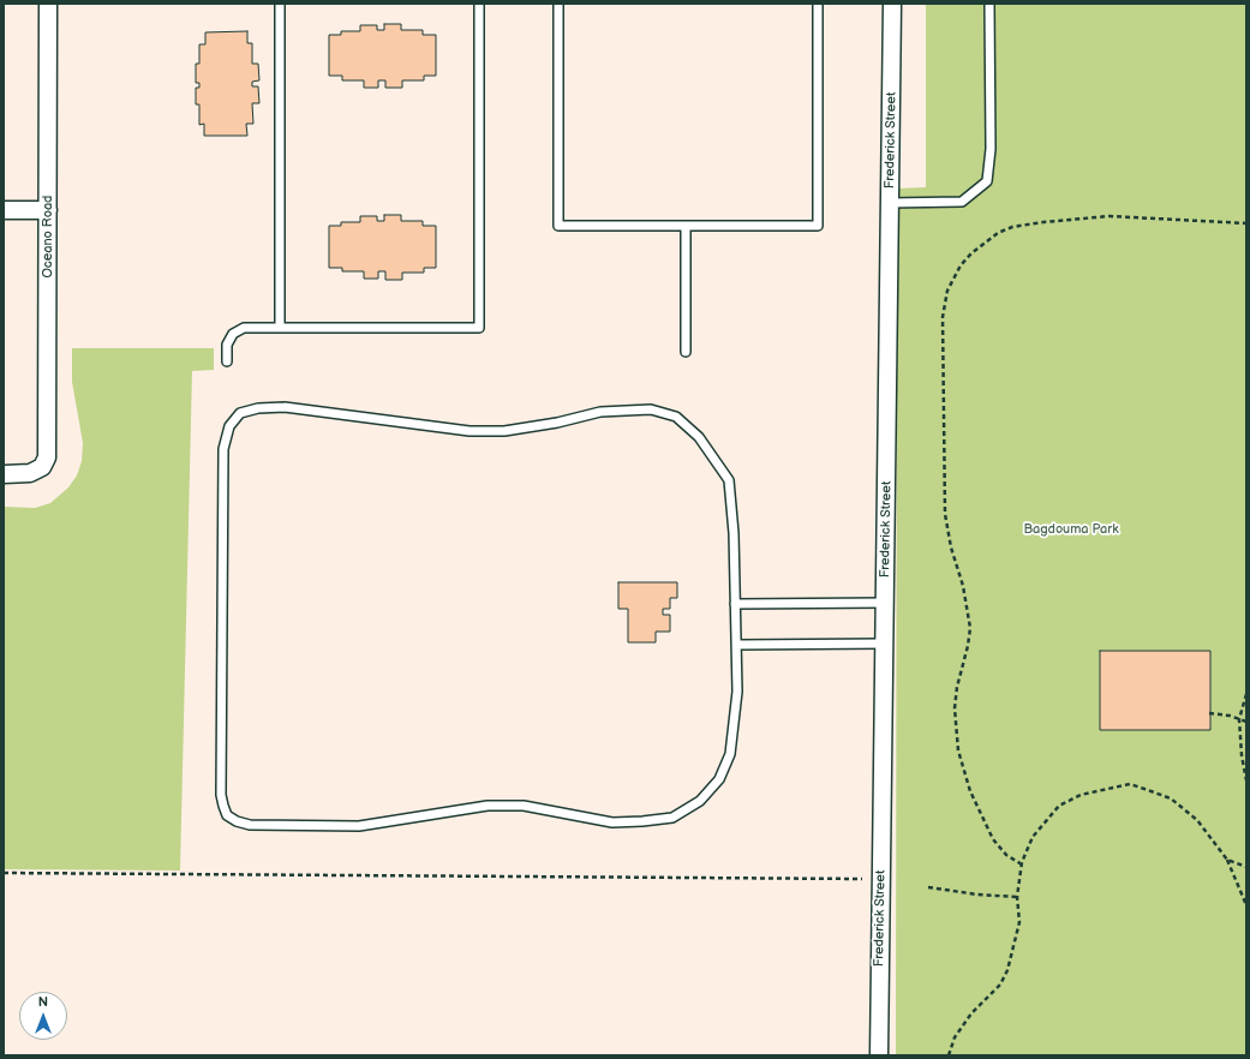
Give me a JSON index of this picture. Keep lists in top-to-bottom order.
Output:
{
  "streets": {
    "street": ["Frederick Street", "Oceano Road"]
  },
  "parks": ["Bagdouma Park"],
  "north": "top"
}
